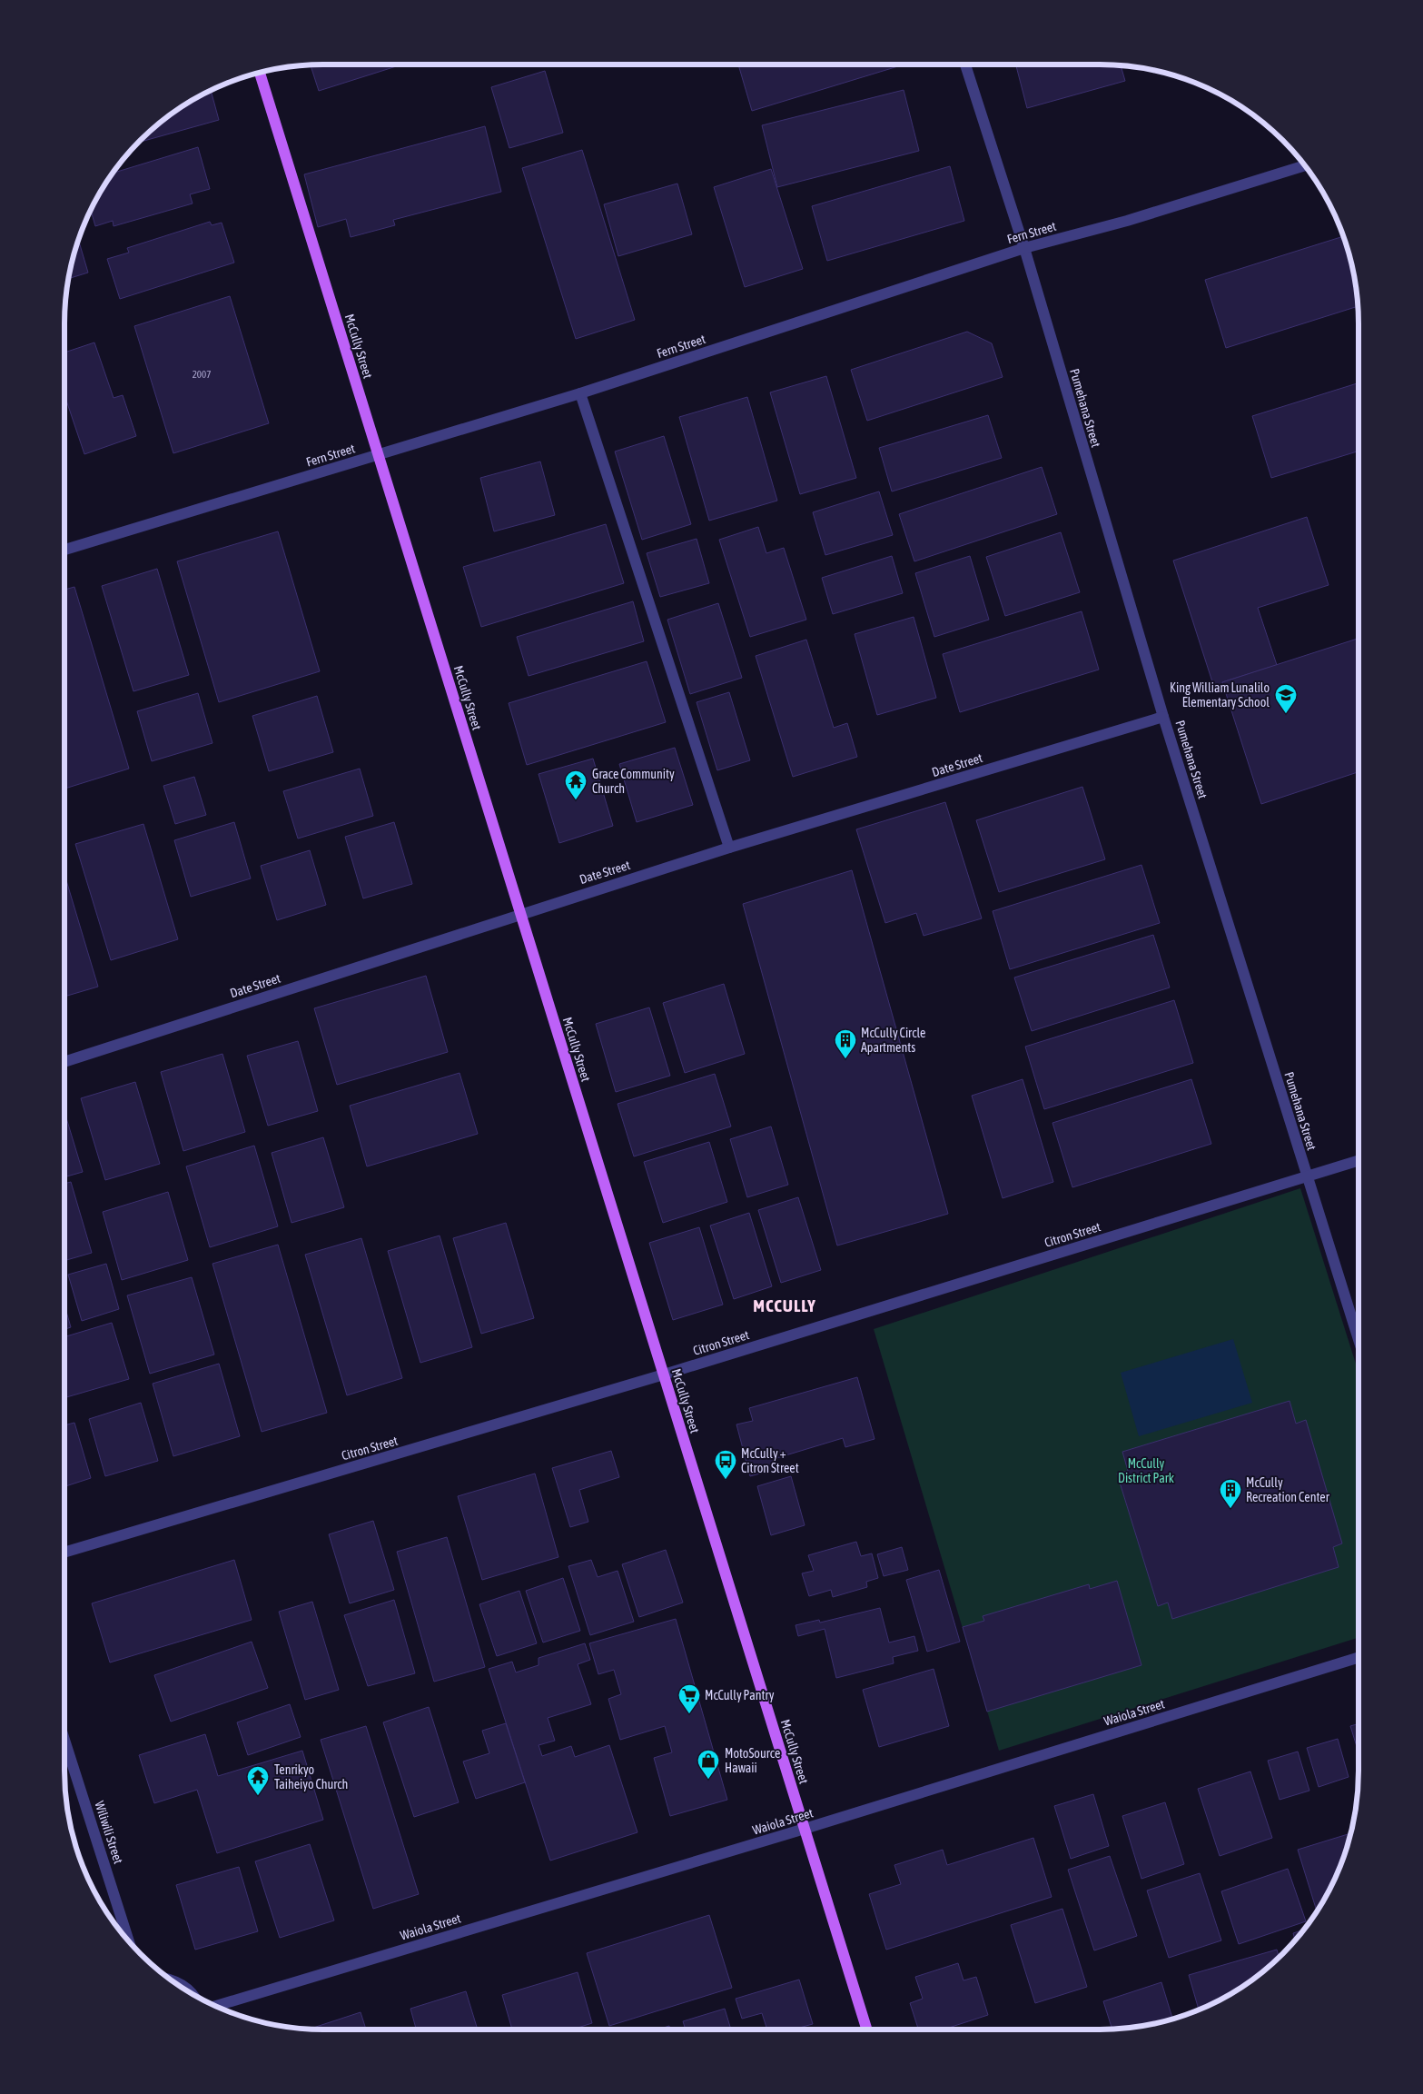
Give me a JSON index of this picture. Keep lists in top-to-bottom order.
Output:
{
  "streets": {
    "main road": ["McCully Street"],
    "street": [
      "Fern Street",
      "Pumehana Street",
      "Date Street",
      "Citron Street",
      "Waiola Street",
      "Wiliwili Street"
    ]
  },
  "crossings": [
    ["Fern Street", "McCully Street"],
    ["Fern Street", "Pumehana Street"],
    ["McCully Street", "Date Street"],
    ["McCully Street", "Citron Street"],
    ["McCully Street", "Waiola Street"],
    ["Pumehana Street", "Date Street"],
    ["Pumehana Street", "Citron Street"]
  ],
  "districts": ["MCCULLY"],
  "parks": ["McCully District Park"],
  "places": {
    "school or university": ["King William Lunalilo Elementary School"],
    "temple": ["Grace Community Church", "Tenrikyo Taiheiyo Church"],
    "building": ["McCully Circle Apartments", "McCully Recreation Center"],
    "bus stop": ["McCully + Citron Street"],
    "supermarket": ["McCully Pantry"],
    "shop": ["MotoSource Hawaii"]
  },
  "house_numbers": ["2007"]
}
